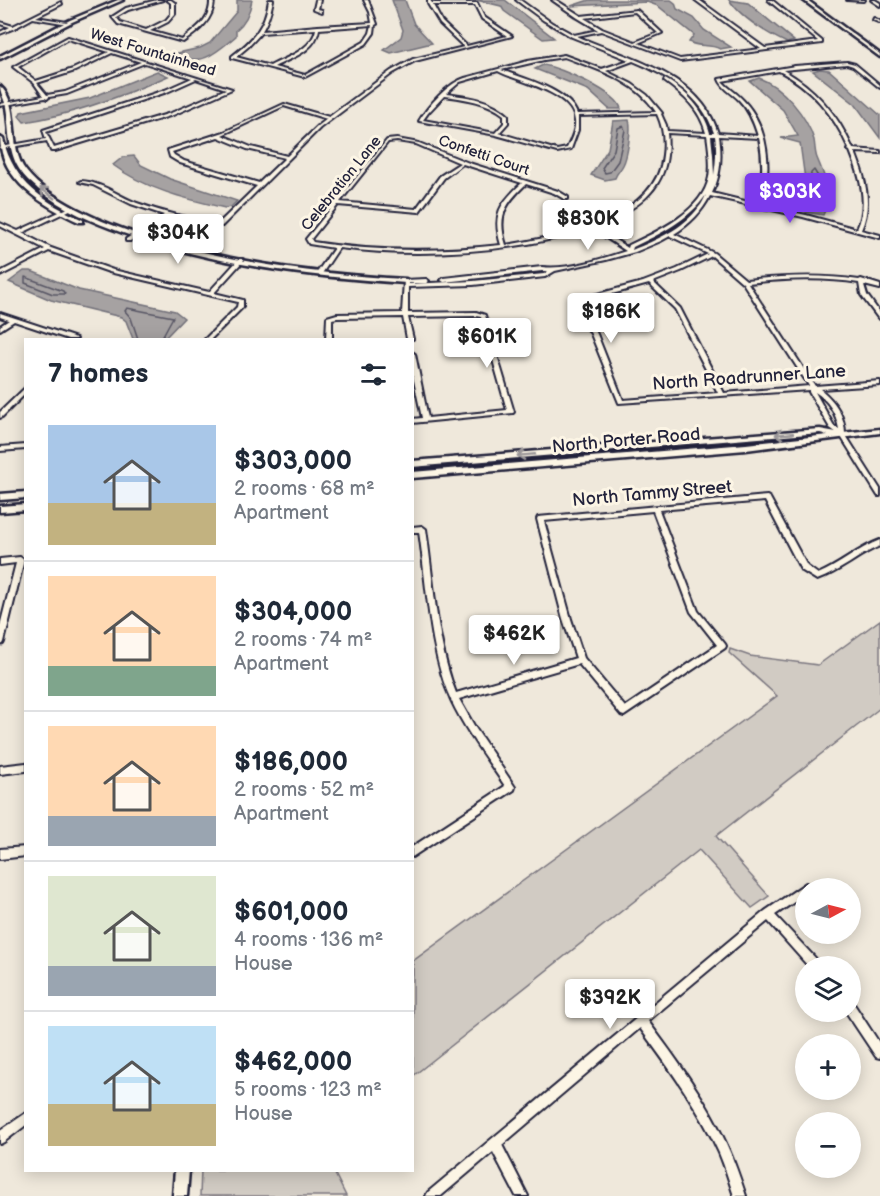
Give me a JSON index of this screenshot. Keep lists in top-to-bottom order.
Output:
{
  "streets": {
    "street": [
      "West Fountainhead",
      "Confetti Court",
      "Celebration Lane",
      "North Roadrunner Lane",
      "North Porter Road",
      "North Tammy Street"
    ]
  },
  "crossings": [
    ["Confetti Court", "Celebration Lane"]
  ],
  "north": "right",
  "page": {
    "price": [
      "$303K",
      "$830K",
      "$304K",
      "$186K",
      "$601K",
      "$462K",
      "$392K"
    ],
    "heading": "7 homes",
    "list": [
      {
        "name": "$303,000",
        "note": "2 rooms · 68 m² · Apartment"
      },
      {
        "name": "$304,000",
        "note": "2 rooms · 74 m² · Apartment"
      },
      {
        "name": "$186,000",
        "note": "2 rooms · 52 m² · Apartment"
      },
      {
        "name": "$601,000",
        "note": "4 rooms · 136 m² · House"
      },
      {
        "name": "$462,000",
        "note": "5 rooms · 123 m² · House"
      }
    ],
    "map_buttons": ["+", "−"]
  }
}
